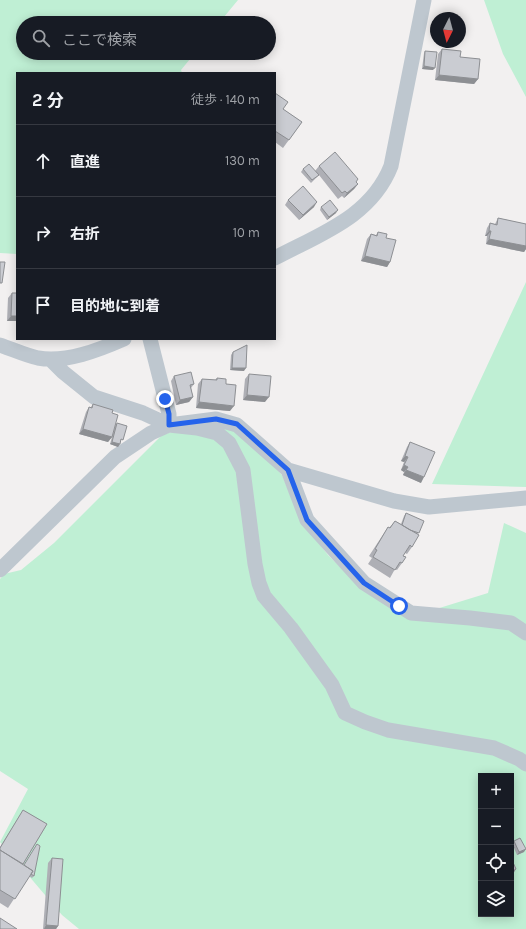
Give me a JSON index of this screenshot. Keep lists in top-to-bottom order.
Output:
{
  "north": "bottom",
  "page": {
    "search": "ここで検索",
    "heading": ["2 分", "徒歩 · 140 m"],
    "list": [
      ["直進", "130 m"],
      ["右折", "10 m"],
      "目的地に到着"
    ],
    "map_buttons": ["+", "−"]
  }
}
